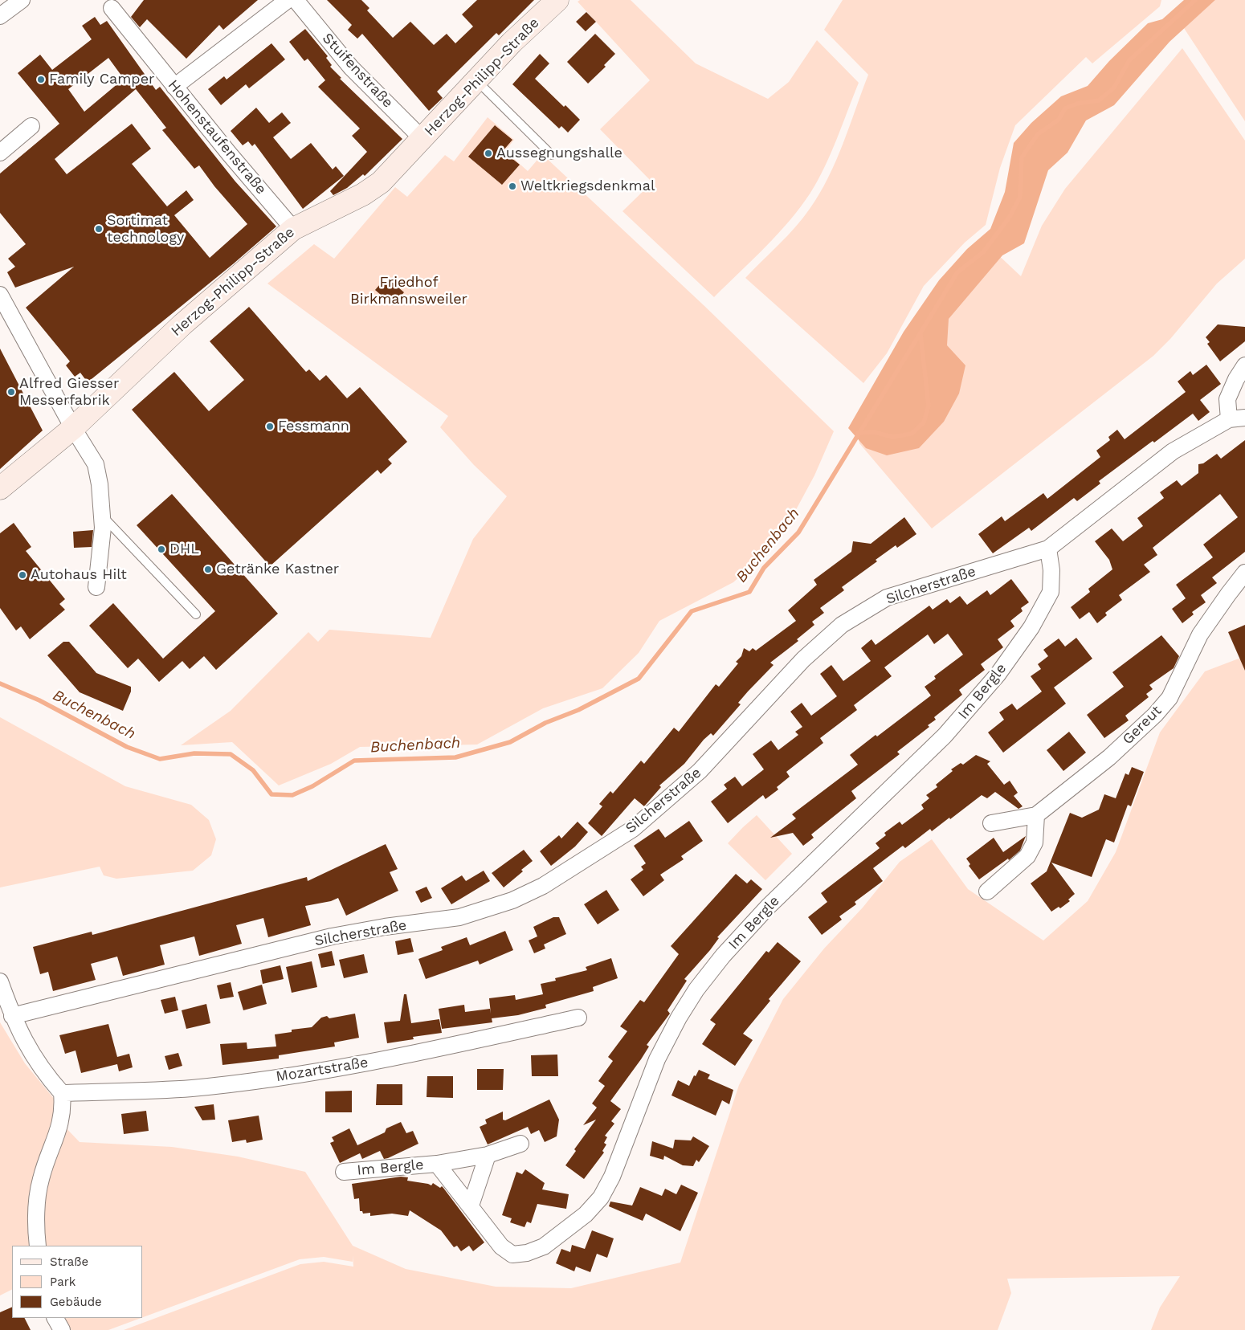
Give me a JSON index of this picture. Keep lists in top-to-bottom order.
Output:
{
  "streets": {
    "street": [
      "Stuifenstraße",
      "Herzog-Philipp-Straße",
      "Hohenstaufenstraße",
      "Silcherstraße",
      "Im Bergle",
      "Gereut",
      "Mozartstraße"
    ]
  },
  "crossings": [
    ["Stuifenstraße", "Herzog-Philipp-Straße"],
    ["Herzog-Philipp-Straße", "Hohenstaufenstraße"],
    ["Silcherstraße", "Im Bergle"]
  ],
  "water": ["Buchenbach"],
  "parks": ["Friedhof Birkmannsweiler"],
  "places": [
    "Family Camper",
    "Aussegnungshalle",
    "Weltkriegsdenkmal",
    "Sortimat technology",
    "Alfred Giesser Messerfabrik",
    "Fessmann",
    "DHL",
    "Getränke Kastner",
    "Autohaus Hilt"
  ],
  "legend": ["Straße", "Park", "Gebäude"]
}
